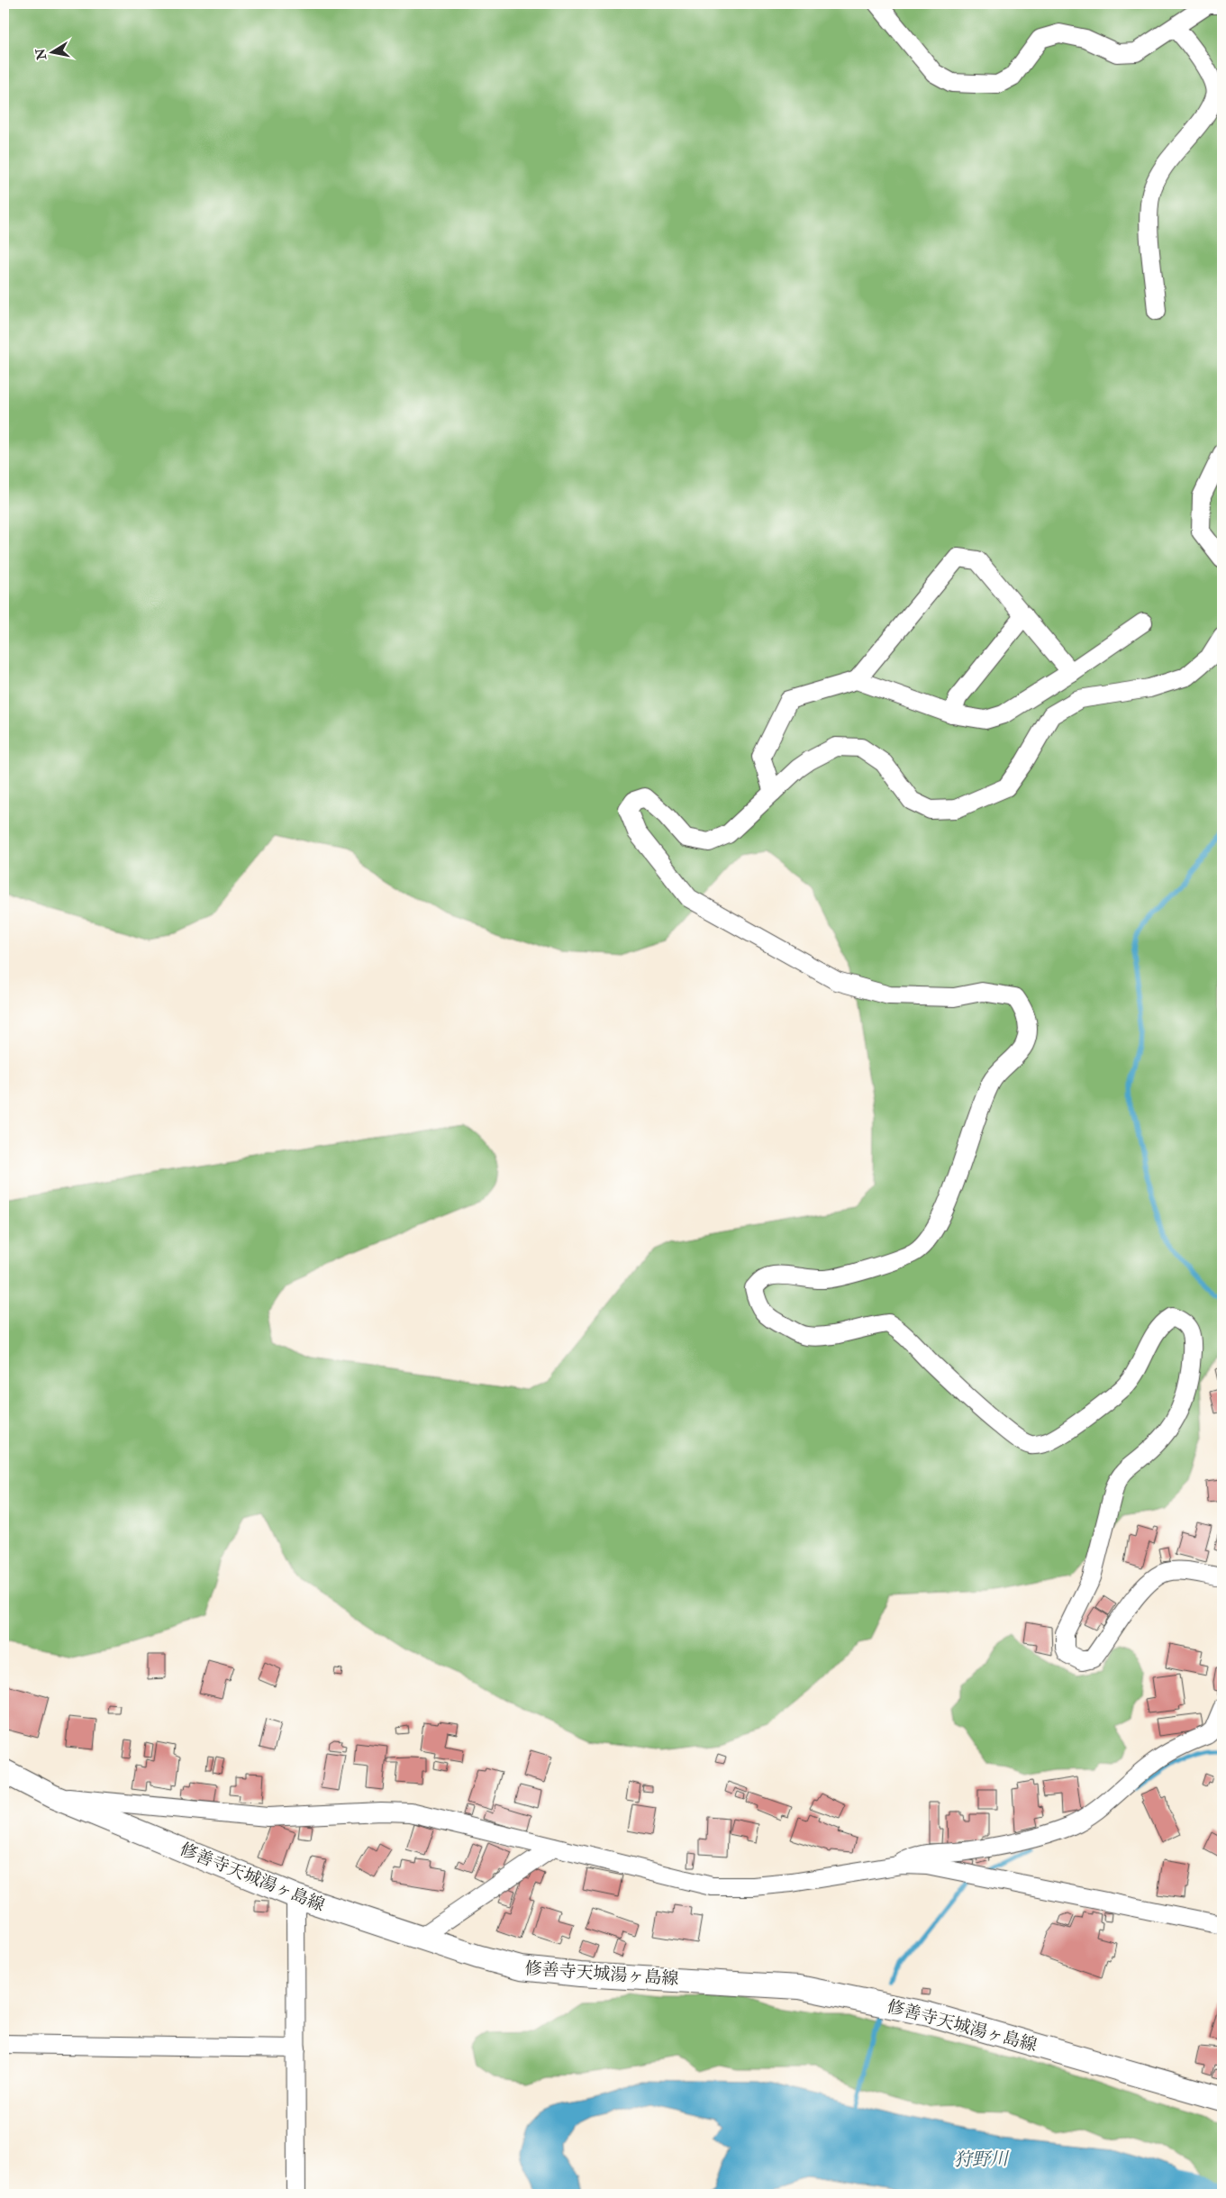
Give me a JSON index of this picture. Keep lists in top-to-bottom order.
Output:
{
  "streets": {
    "main road": ["修善寺天城湯ヶ島線"]
  },
  "water": ["狩野川"],
  "north": "left"
}
